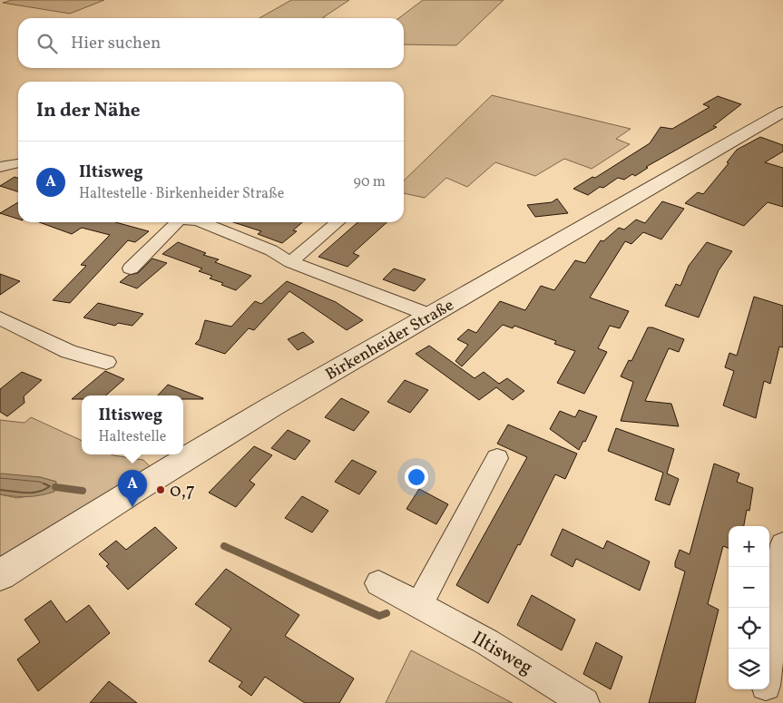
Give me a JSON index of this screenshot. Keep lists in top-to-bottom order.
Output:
{
  "streets": {
    "street": ["Birkenheider Straße", "Iltisweg"]
  },
  "places": ["0,7"],
  "page": {
    "search": "Hier suchen",
    "heading": "In der Nähe",
    "list": [
      {
        "mark": "A",
        "name": "Iltisweg",
        "note": "Haltestelle · Birkenheider Straße",
        "value": "90 m"
      }
    ],
    "popup": ["Iltisweg", "Haltestelle"],
    "pins": "A",
    "map_buttons": ["+", "−"]
  }
}
